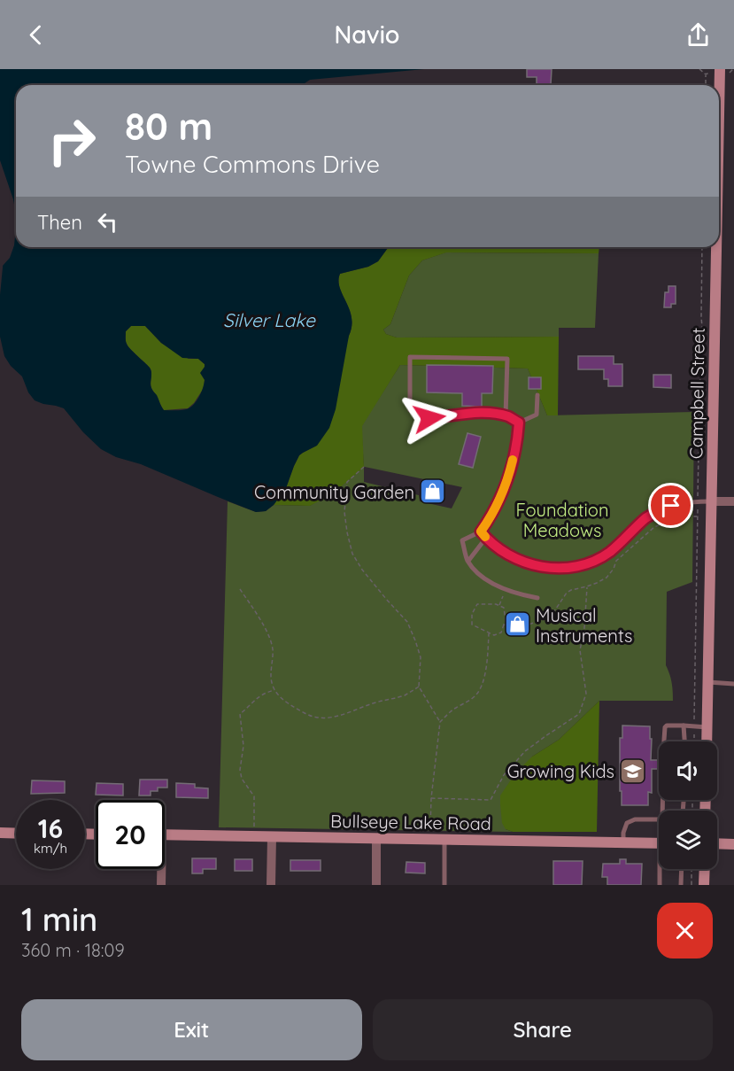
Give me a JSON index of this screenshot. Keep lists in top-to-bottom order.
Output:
{
  "streets": {
    "main road": ["Campbell Street", "Bullseye Lake Road"]
  },
  "water": ["Silver Lake"],
  "parks": ["Foundation Meadows"],
  "places": {
    "shop": ["Community Garden", "Musical Instruments"],
    "school or university": ["Growing Kids"]
  },
  "page": {
    "header": "Navio",
    "turn": ["80 m", "Towne Commons Drive"],
    "then": "Then",
    "speed": "16 km/h",
    "limit": "20",
    "heading": ["1 min", "360 m · 18:09"],
    "buttons": ["Exit", "Share"]
  }
}
